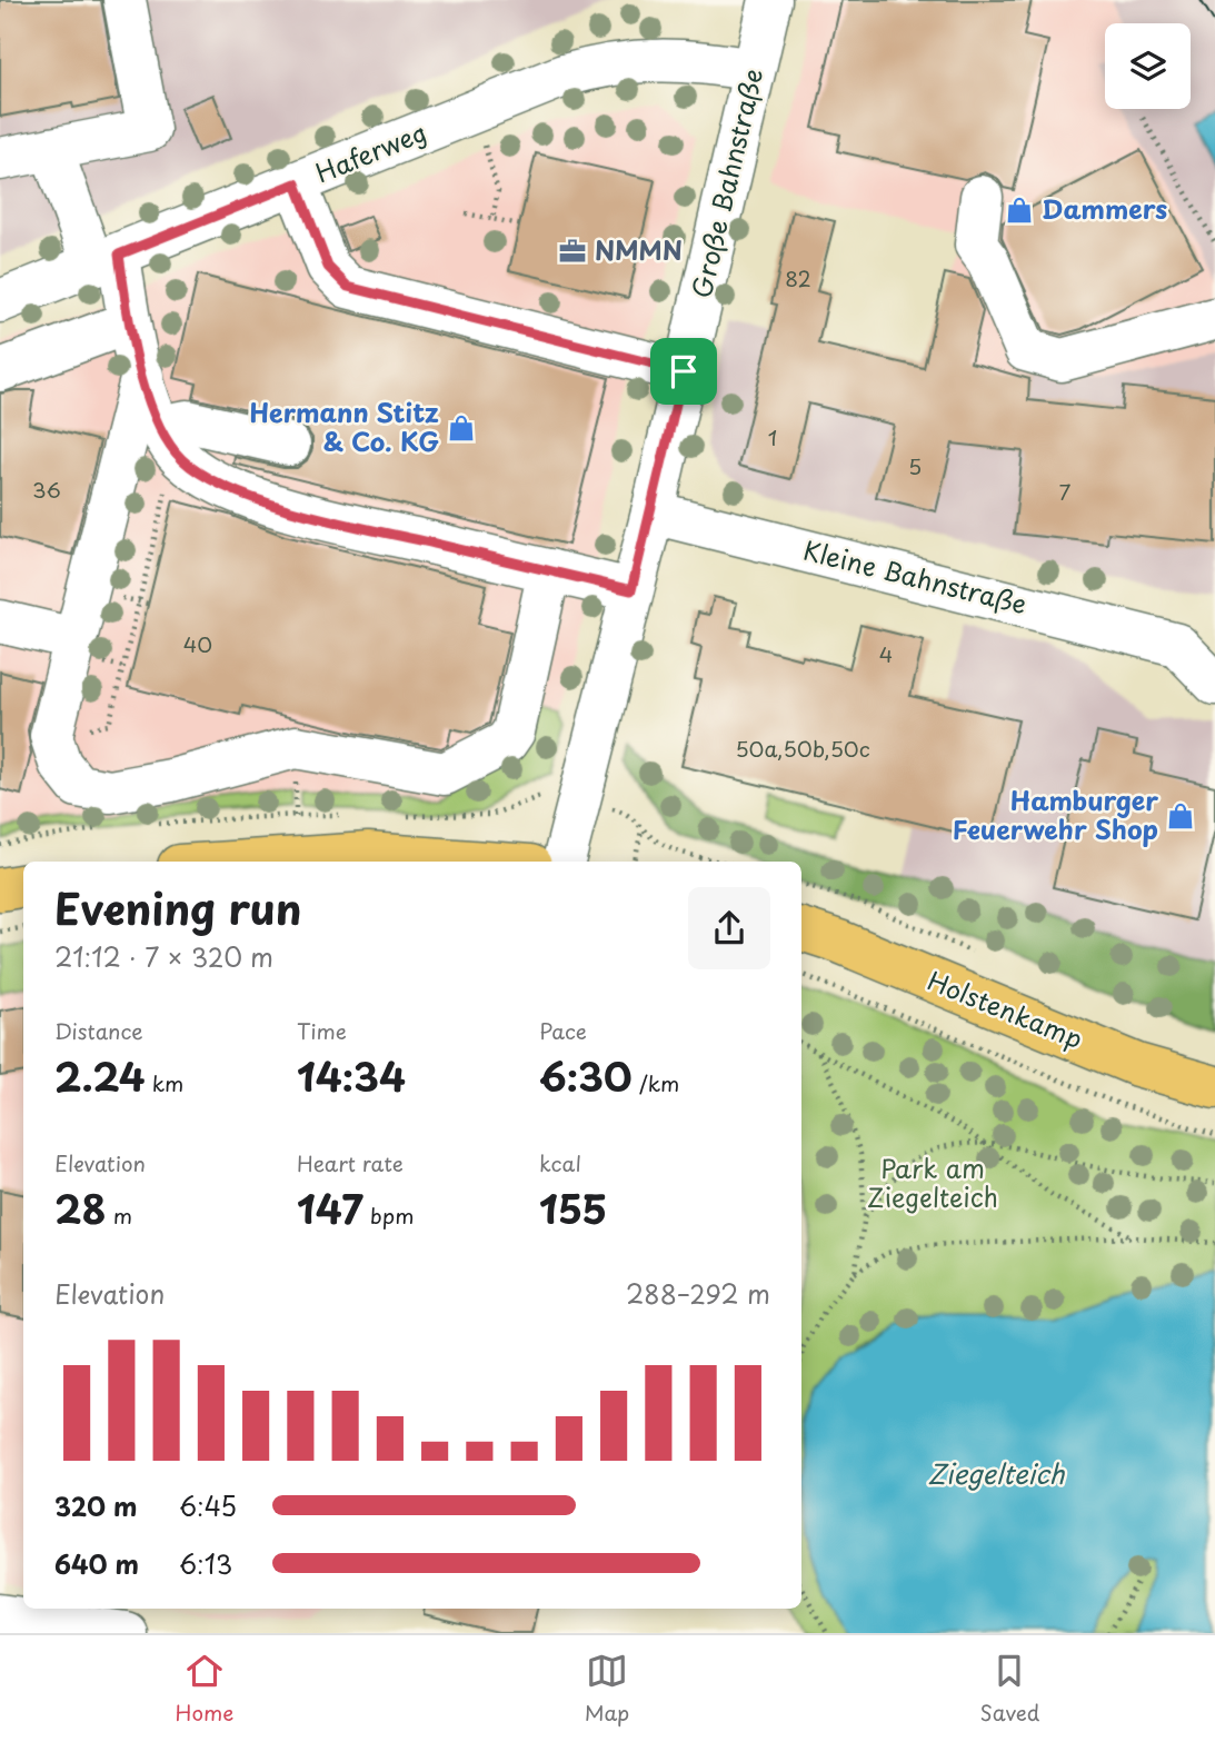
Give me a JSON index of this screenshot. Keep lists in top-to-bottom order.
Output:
{
  "streets": {
    "main road": ["Holstenkamp"],
    "street": ["Haferweg", "Große Bahnstraße", "Kleine Bahnstraße"]
  },
  "crossings": [
    ["Haferweg", "Große Bahnstraße"],
    ["Große Bahnstraße", "Kleine Bahnstraße"]
  ],
  "water": ["Ziegelteich"],
  "parks": ["Park am Ziegelteich"],
  "places": {
    "shop": ["Dammers", "Hermann Stitz & Co. KG", "Hamburger Feuerwehr Shop"],
    "office": ["NMMN"]
  },
  "house_numbers": [
    "82",
    "1",
    "5",
    "36",
    "7",
    "40",
    "4",
    "50a,50b,50c"
  ],
  "page": {
    "heading": ["Evening run", "21:12 · 7 × 320 m"],
    "stats": [
      ["Distance", "2.24 km"],
      ["Time", "14:34"],
      ["Pace", "6:30 /km"],
      ["Elevation", "28 m"],
      ["Heart rate", "147 bpm"],
      ["kcal", "155"]
    ],
    "chart": ["Elevation", "288–292 m"],
    "list": [
      {
        "name": "320 m",
        "note": "6:45"
      },
      {
        "name": "640 m",
        "note": "6:13"
      }
    ],
    "tabs": ["Home", "Map", "Saved"]
  }
}
